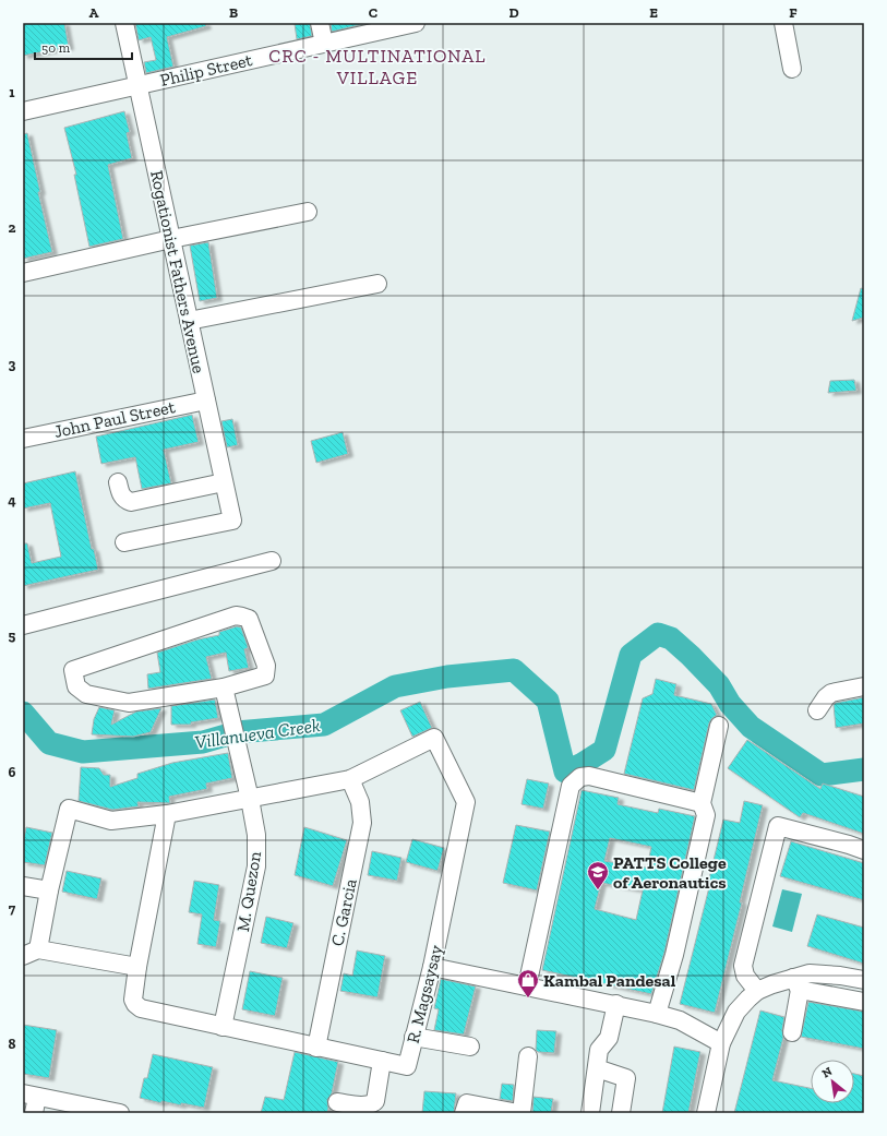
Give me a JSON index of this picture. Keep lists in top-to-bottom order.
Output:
{
  "streets": {
    "street": [
      "Philip Street",
      "Rogationist Fathers Avenue",
      "John Paul Street",
      "M. Quezon",
      "C. Garcia",
      "R. Magsaysay"
    ]
  },
  "crossings": [
    ["Philip Street", "Rogationist Fathers Avenue"],
    ["Rogationist Fathers Avenue", "John Paul Street"],
    ["M. Quezon", "R. Magsaysay"],
    ["C. Garcia", "R. Magsaysay"]
  ],
  "districts": ["CRC - MULTINATIONAL VILLAGE"],
  "water": ["Villanueva Creek"],
  "places": {
    "school or university": ["PATTS College of Aeronautics"],
    "shop": ["Kambal Pandesal"]
  },
  "scale_bar": "50 m",
  "north": "top left",
  "grid": {
    "columns": [
      "A",
      "B",
      "C",
      "D",
      "E",
      "F"
    ],
    "rows": [
      "1",
      "2",
      "3",
      "4",
      "5",
      "6",
      "7",
      "8"
    ]
  }
}
